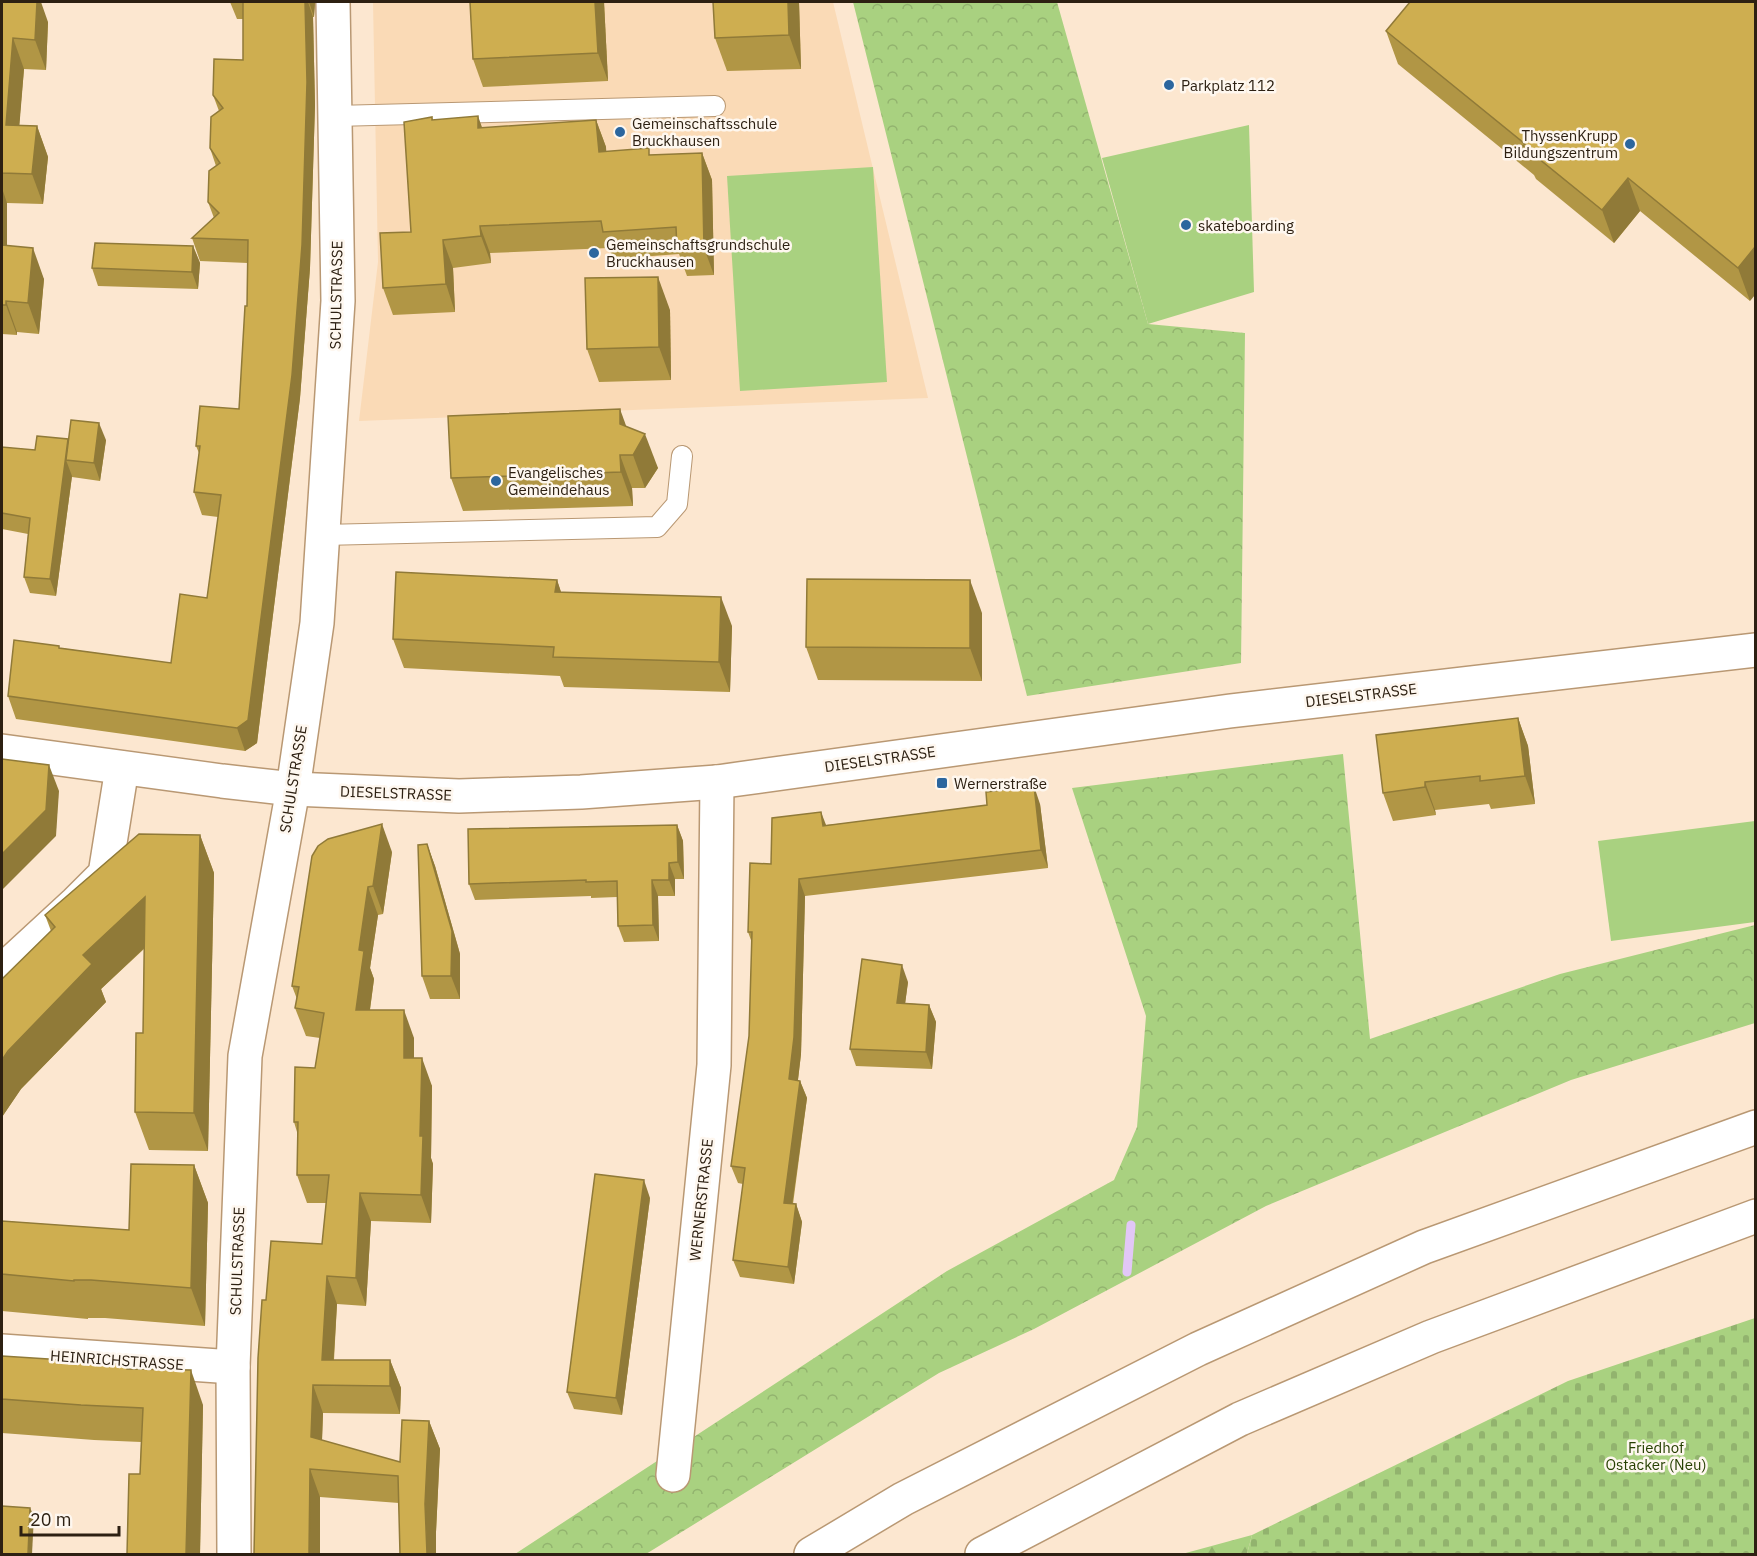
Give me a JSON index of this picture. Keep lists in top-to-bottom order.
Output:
{
  "streets": {
    "main road": [
      "SCHULSTRASSE",
      "DIESELSTRASSE",
      "WERNERSTRASSE",
      "HEINRICHSTRASSE"
    ]
  },
  "crossings": [
    ["SCHULSTRASSE", "DIESELSTRASSE"],
    ["SCHULSTRASSE", "HEINRICHSTRASSE"],
    ["DIESELSTRASSE", "WERNERSTRASSE"]
  ],
  "parks": ["Friedhof Ostacker (Neu)"],
  "places": {
    "other": [
      "Parkplatz 112",
      "Gemeinschaftsschule Bruckhausen",
      "ThyssenKrupp Bildungszentrum",
      "skateboarding",
      "Gemeinschaftsgrundschule Bruckhausen",
      "Evangelisches Gemeindehaus"
    ],
    "transit": ["Wernerstraße"]
  },
  "scale_bar": "20 m"
}
